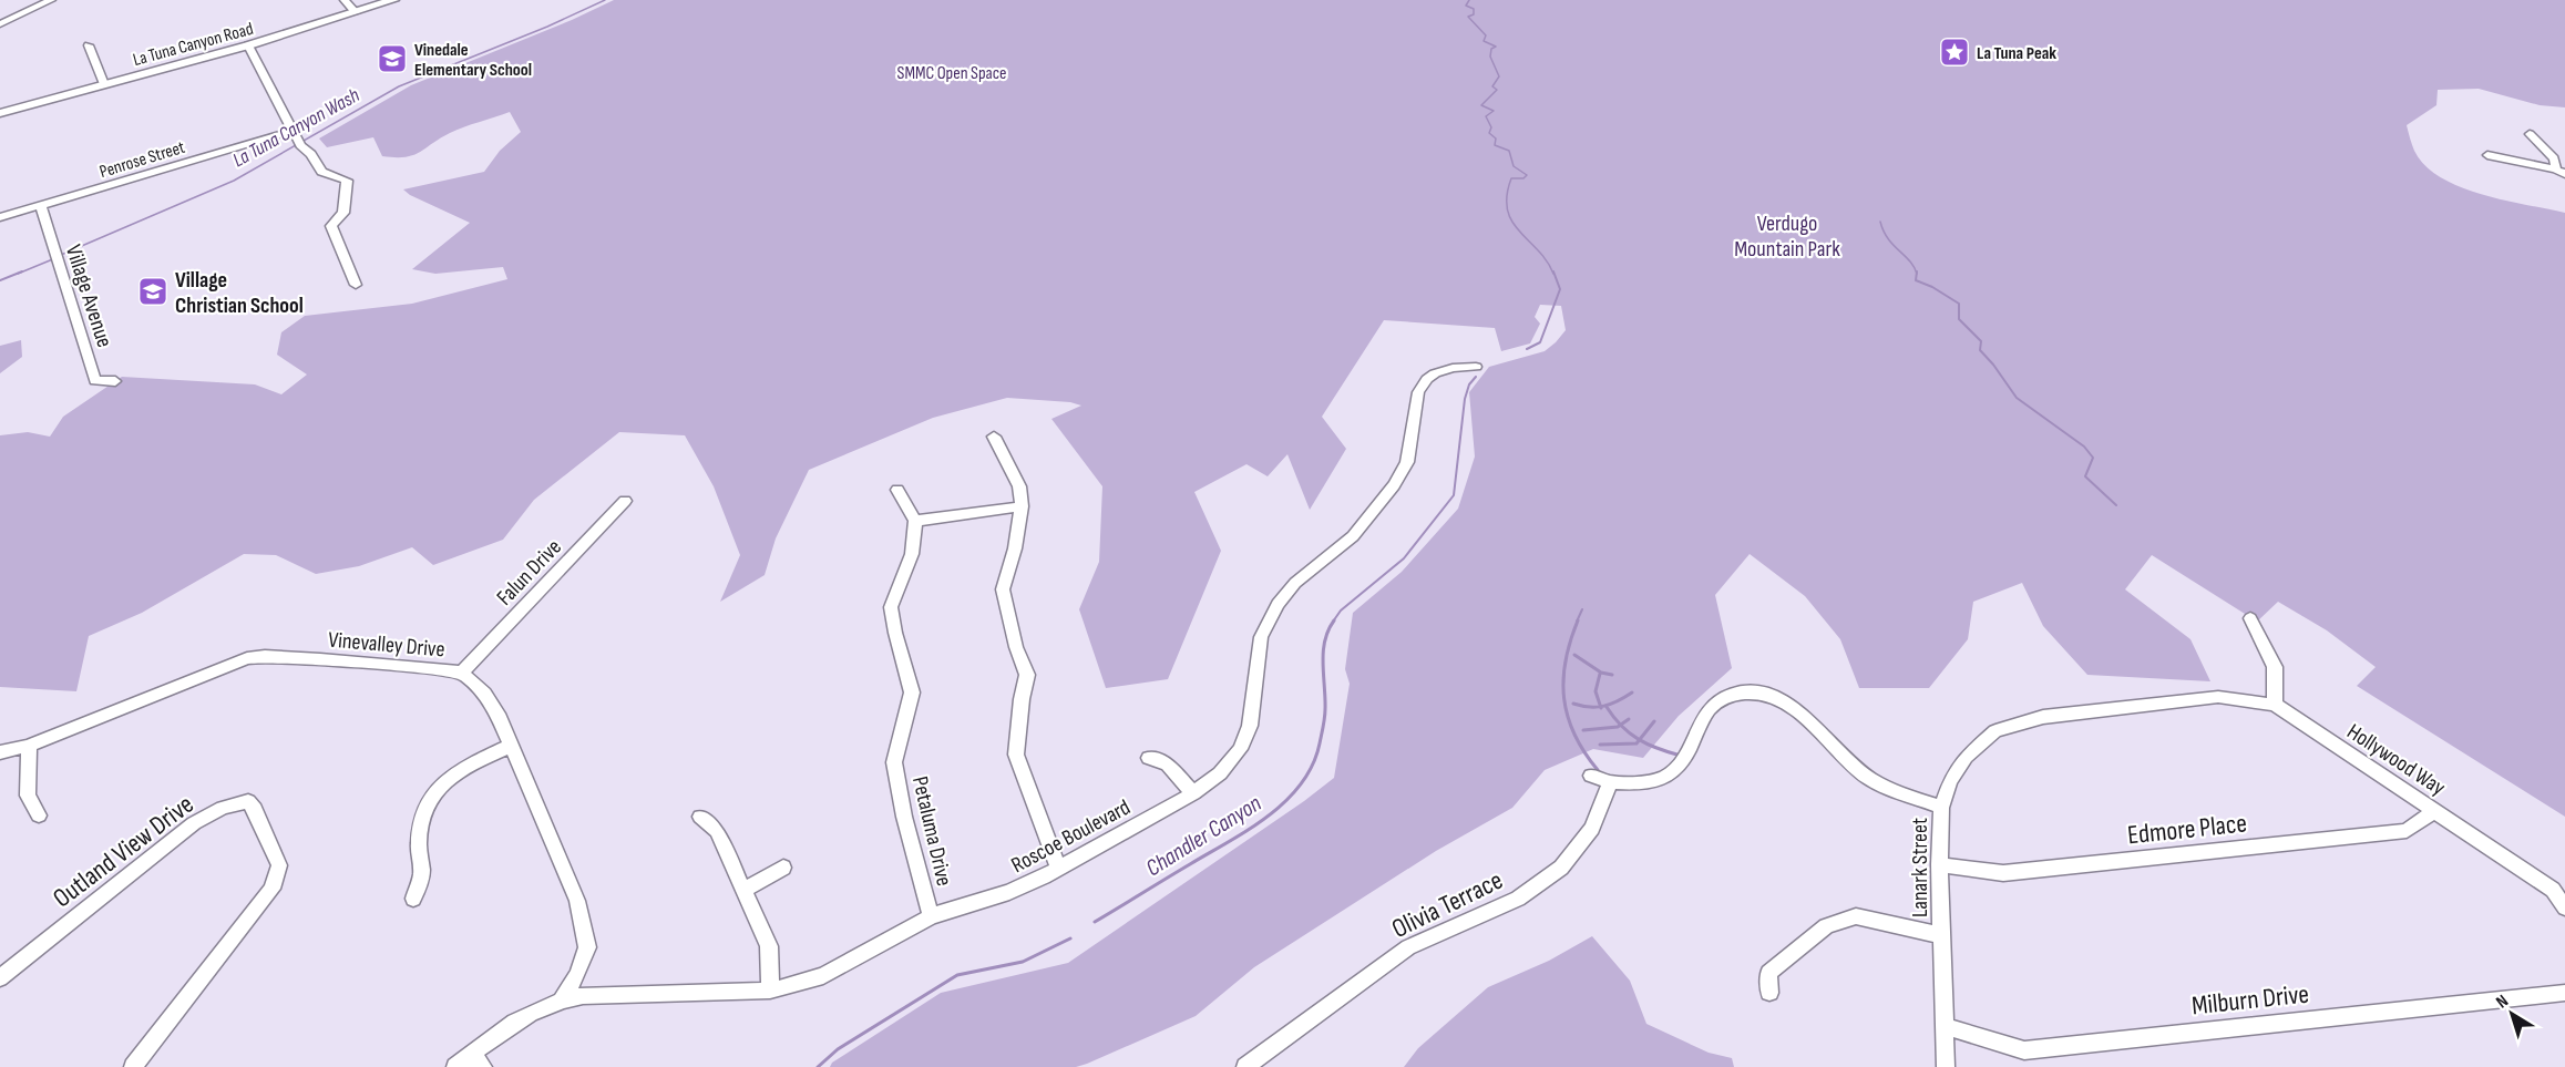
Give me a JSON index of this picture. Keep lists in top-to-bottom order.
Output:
{
  "streets": {
    "main road": ["La Tuna Canyon Road"],
    "street": [
      "Penrose Street",
      "Village Avenue",
      "Falun Drive",
      "Vinevalley Drive",
      "Hollywood Way",
      "Edmore Place",
      "Petaluma Drive",
      "Roscoe Boulevard",
      "Outland View Drive",
      "Lanark Street",
      "Olivia Terrace",
      "Milburn Drive"
    ]
  },
  "crossings": [
    ["Penrose Street", "Village Avenue"],
    ["Falun Drive", "Vinevalley Drive"],
    ["Vinevalley Drive", "Roscoe Boulevard"],
    ["Hollywood Way", "Edmore Place"],
    ["Hollywood Way", "Lanark Street"],
    ["Edmore Place", "Lanark Street"],
    ["Petaluma Drive", "Roscoe Boulevard"],
    ["Lanark Street", "Milburn Drive"]
  ],
  "water": ["La Tuna Canyon Wash", "Chandler Canyon"],
  "parks": ["SMMC Open Space", "Verdugo Mountain Park"],
  "places": {
    "place": ["La Tuna Peak"],
    "school or university": ["Vinedale Elementary School", "Village Christian School"]
  },
  "north": "top left"
}
